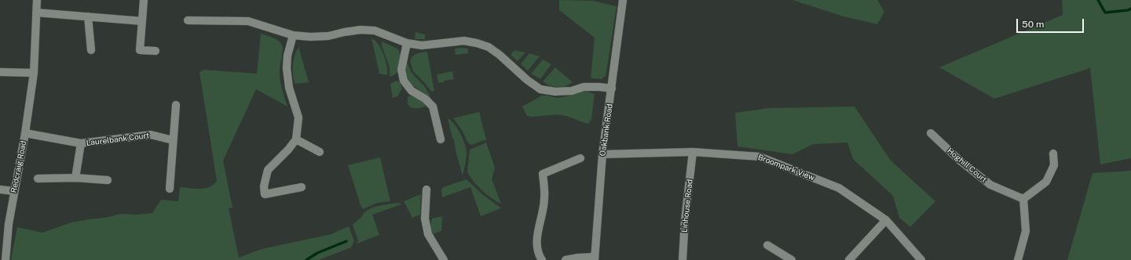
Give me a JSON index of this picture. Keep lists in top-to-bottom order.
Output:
{
  "streets": {
    "street": [
      "Oakbank Road",
      "Laurelbank Court",
      "Hoghill Court",
      "Redcraig Road",
      "Broompark View",
      "Linhouse Road"
    ]
  },
  "crossings": [
    ["Oakbank Road", "Broompark View"],
    ["Laurelbank Court", "Redcraig Road"],
    ["Broompark View", "Linhouse Road"]
  ],
  "scale_bar": "50 m"
}
